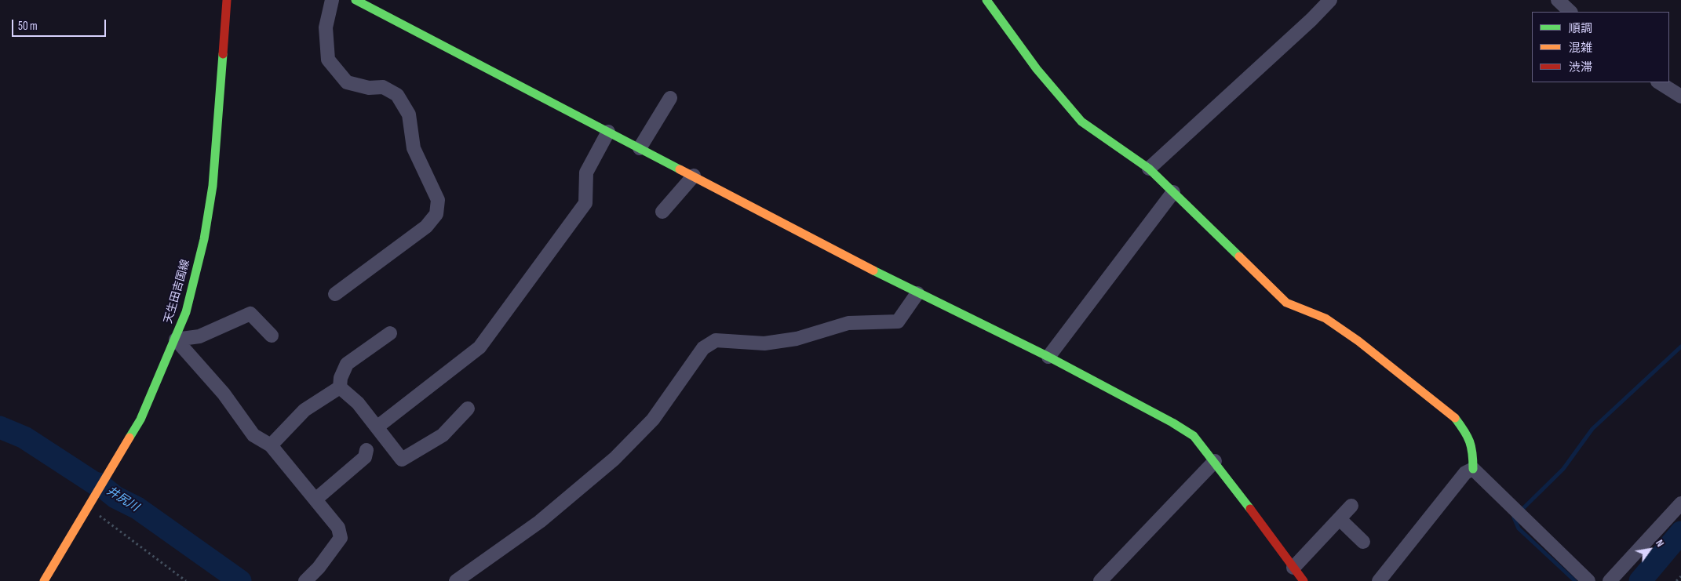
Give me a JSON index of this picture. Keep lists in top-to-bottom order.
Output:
{
  "streets": {
    "street": ["天生田吉国線"]
  },
  "water": ["井尻川"],
  "legend": ["順調", "混雑", "渋滞"],
  "scale_bar": "50 m",
  "north": "top right"
}
